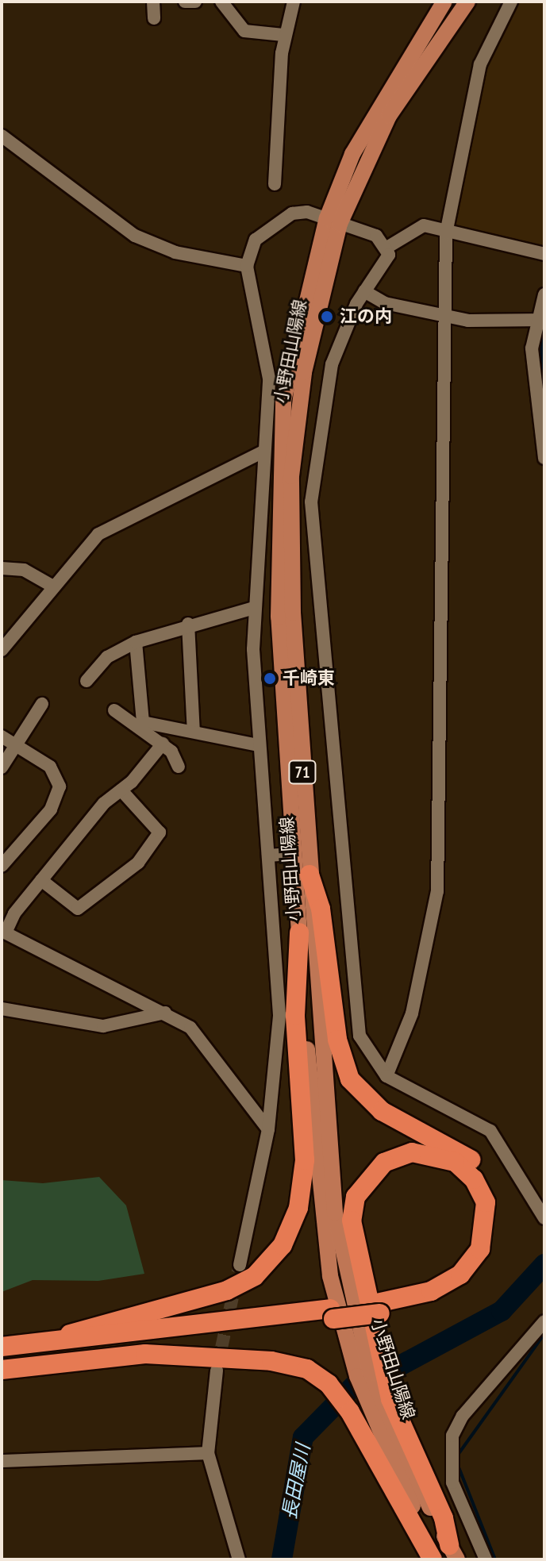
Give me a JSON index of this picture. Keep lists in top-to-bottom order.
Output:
{
  "streets": {
    "main road": ["小野田山陽線", "71"]
  },
  "water": ["長田屋川"],
  "places": ["江の内", "千崎東"]
}
